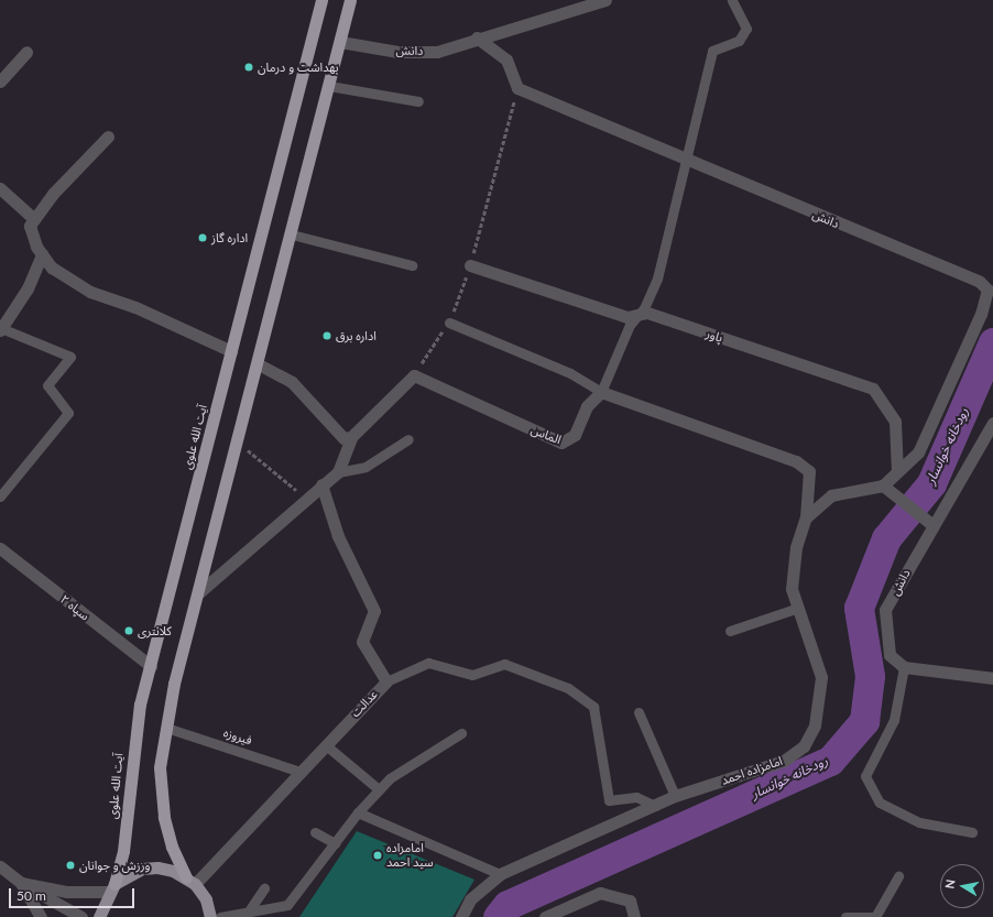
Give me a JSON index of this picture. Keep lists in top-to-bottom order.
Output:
{
  "streets": {
    "highway": ["آیت الله علوی"],
    "street": [
      "دانش",
      "پاور",
      "الماس",
      "سپاه ۲",
      "عدالت",
      "امامزاده احمد"
    ],
    "lane": ["فیروزه"]
  },
  "crossings": [
    ["دانش", "پاور"],
    ["آیت الله علوی", "سپاه ۲"],
    ["عدالت", "فیروزه"]
  ],
  "water": ["رودخانه خوانسار"],
  "places": [
    "بهداشت و درمان",
    "اداره گاز",
    "اداره برق",
    "کلانتری",
    "امامزاده سید احمد",
    "ورزش و جوانان"
  ],
  "scale_bar": "50 m",
  "north": "left"
}
